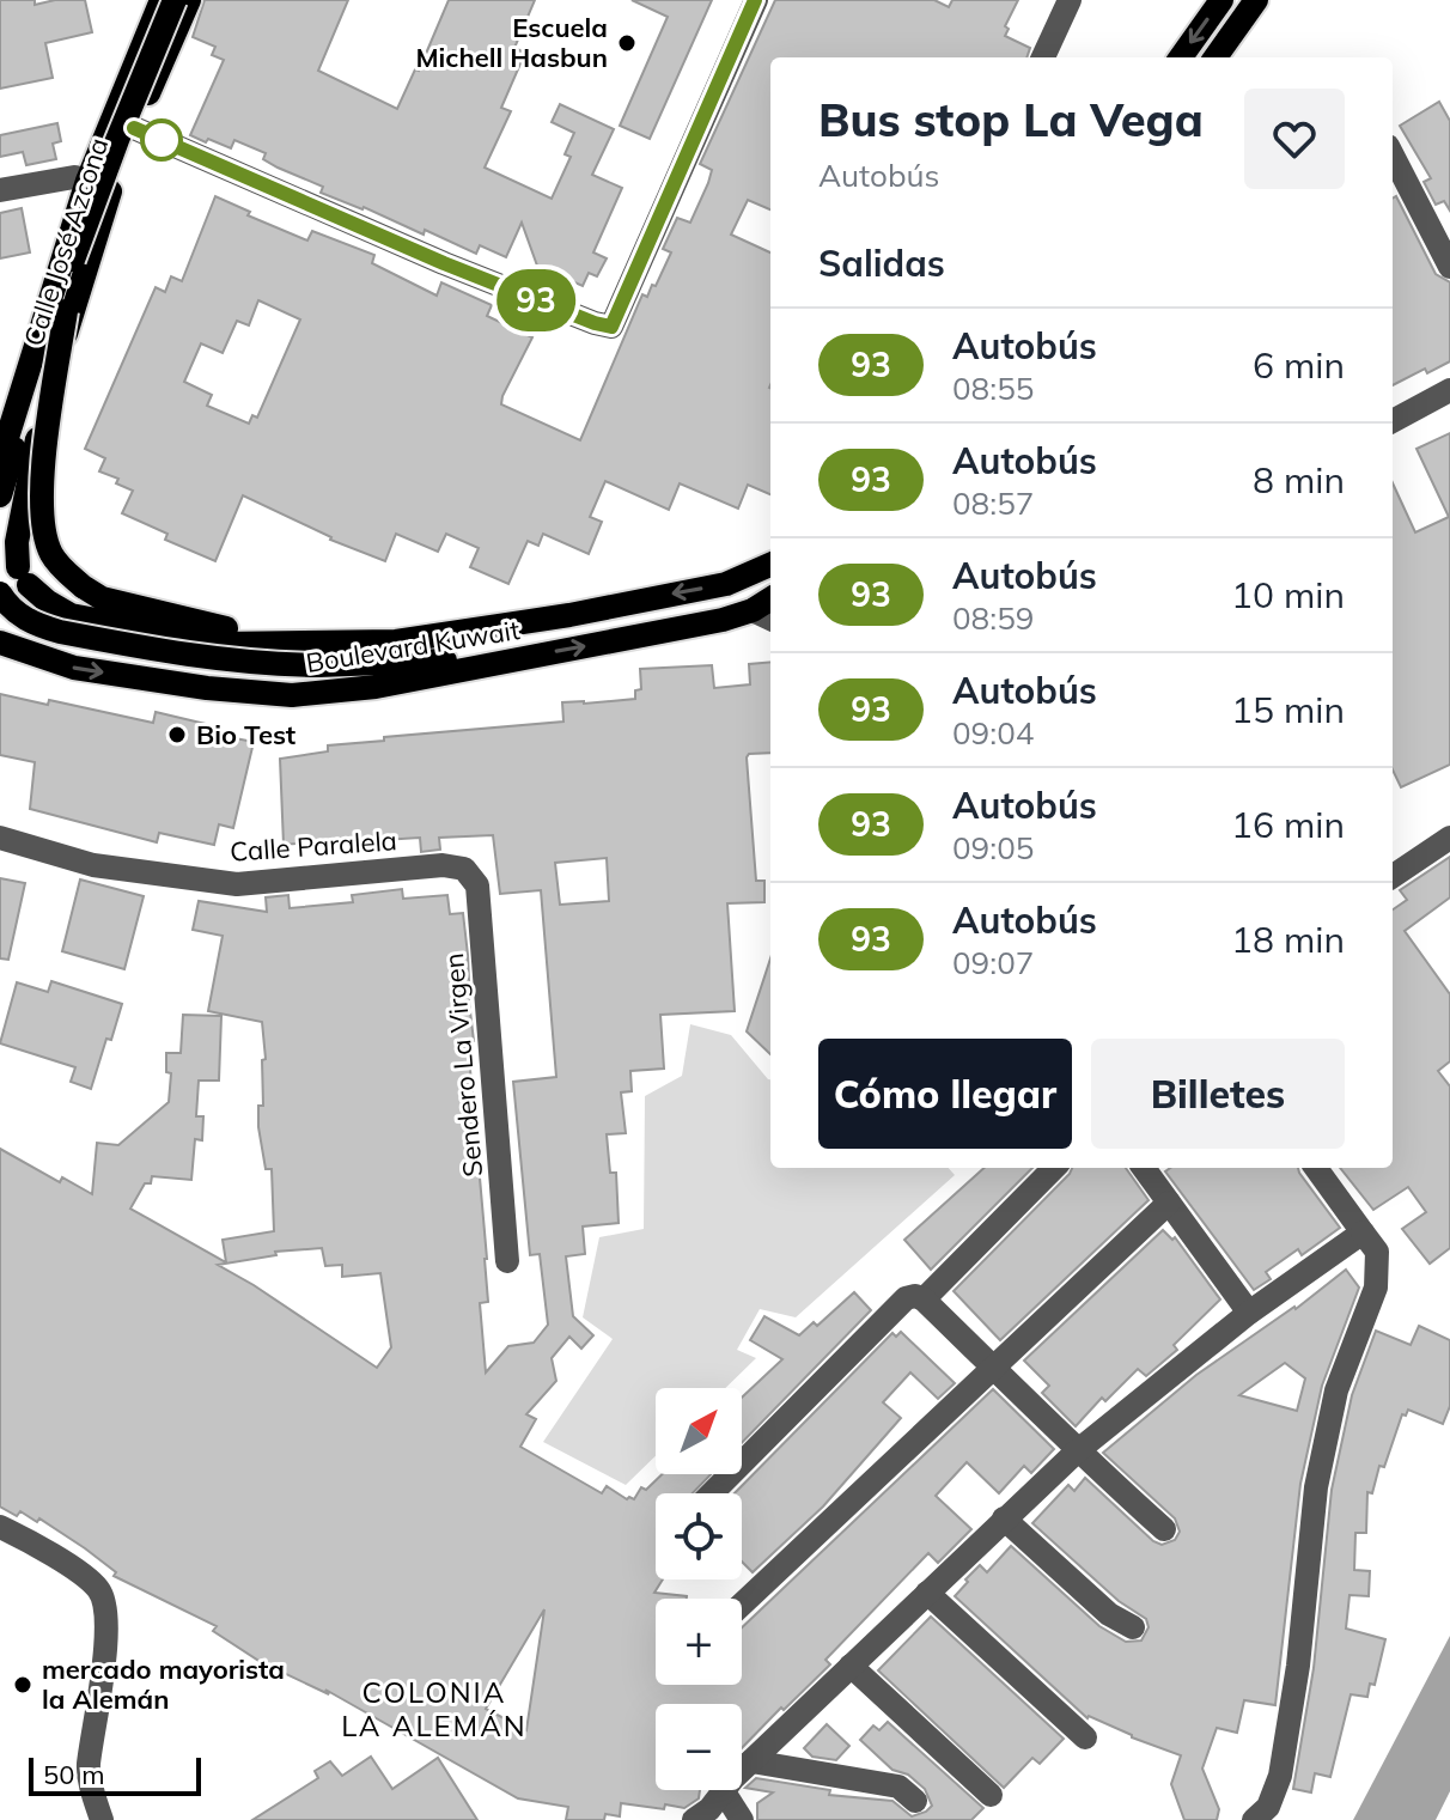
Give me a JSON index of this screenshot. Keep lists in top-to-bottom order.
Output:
{
  "streets": {
    "main road": ["Calle José Azcona", "Boulevard Kuwait"],
    "street": ["Calle Paralela", "Sendero La Virgen"]
  },
  "crossings": [
    ["Calle José Azcona", "Boulevard Kuwait"],
    ["Calle Paralela", "Sendero La Virgen"]
  ],
  "districts": ["COLONIA LA ALEMÁN"],
  "places": ["Escuela Michell Hasbun", "Bio Test", "mercado mayorista la Alemán"],
  "lines": ["bus line 93"],
  "scale_bar": "50 m",
  "north": "top right",
  "page": {
    "on_map": "93",
    "heading": [
      ["Bus stop La Vega", "Autobús"],
      "Salidas"
    ],
    "list": [
      {
        "mark": "93",
        "name": "Autobús",
        "note": "08:55",
        "value": "6 min"
      },
      {
        "mark": "93",
        "name": "Autobús",
        "note": "08:57",
        "value": "8 min"
      },
      {
        "mark": "93",
        "name": "Autobús",
        "note": "08:59",
        "value": "10 min"
      },
      {
        "mark": "93",
        "name": "Autobús",
        "note": "09:04",
        "value": "15 min"
      },
      {
        "mark": "93",
        "name": "Autobús",
        "note": "09:05",
        "value": "16 min"
      },
      {
        "mark": "93",
        "name": "Autobús",
        "note": "09:07",
        "value": "18 min"
      }
    ],
    "buttons": ["Cómo llegar", "Billetes"],
    "map_buttons": ["+", "−"],
    "scale": "50 m"
  }
}
